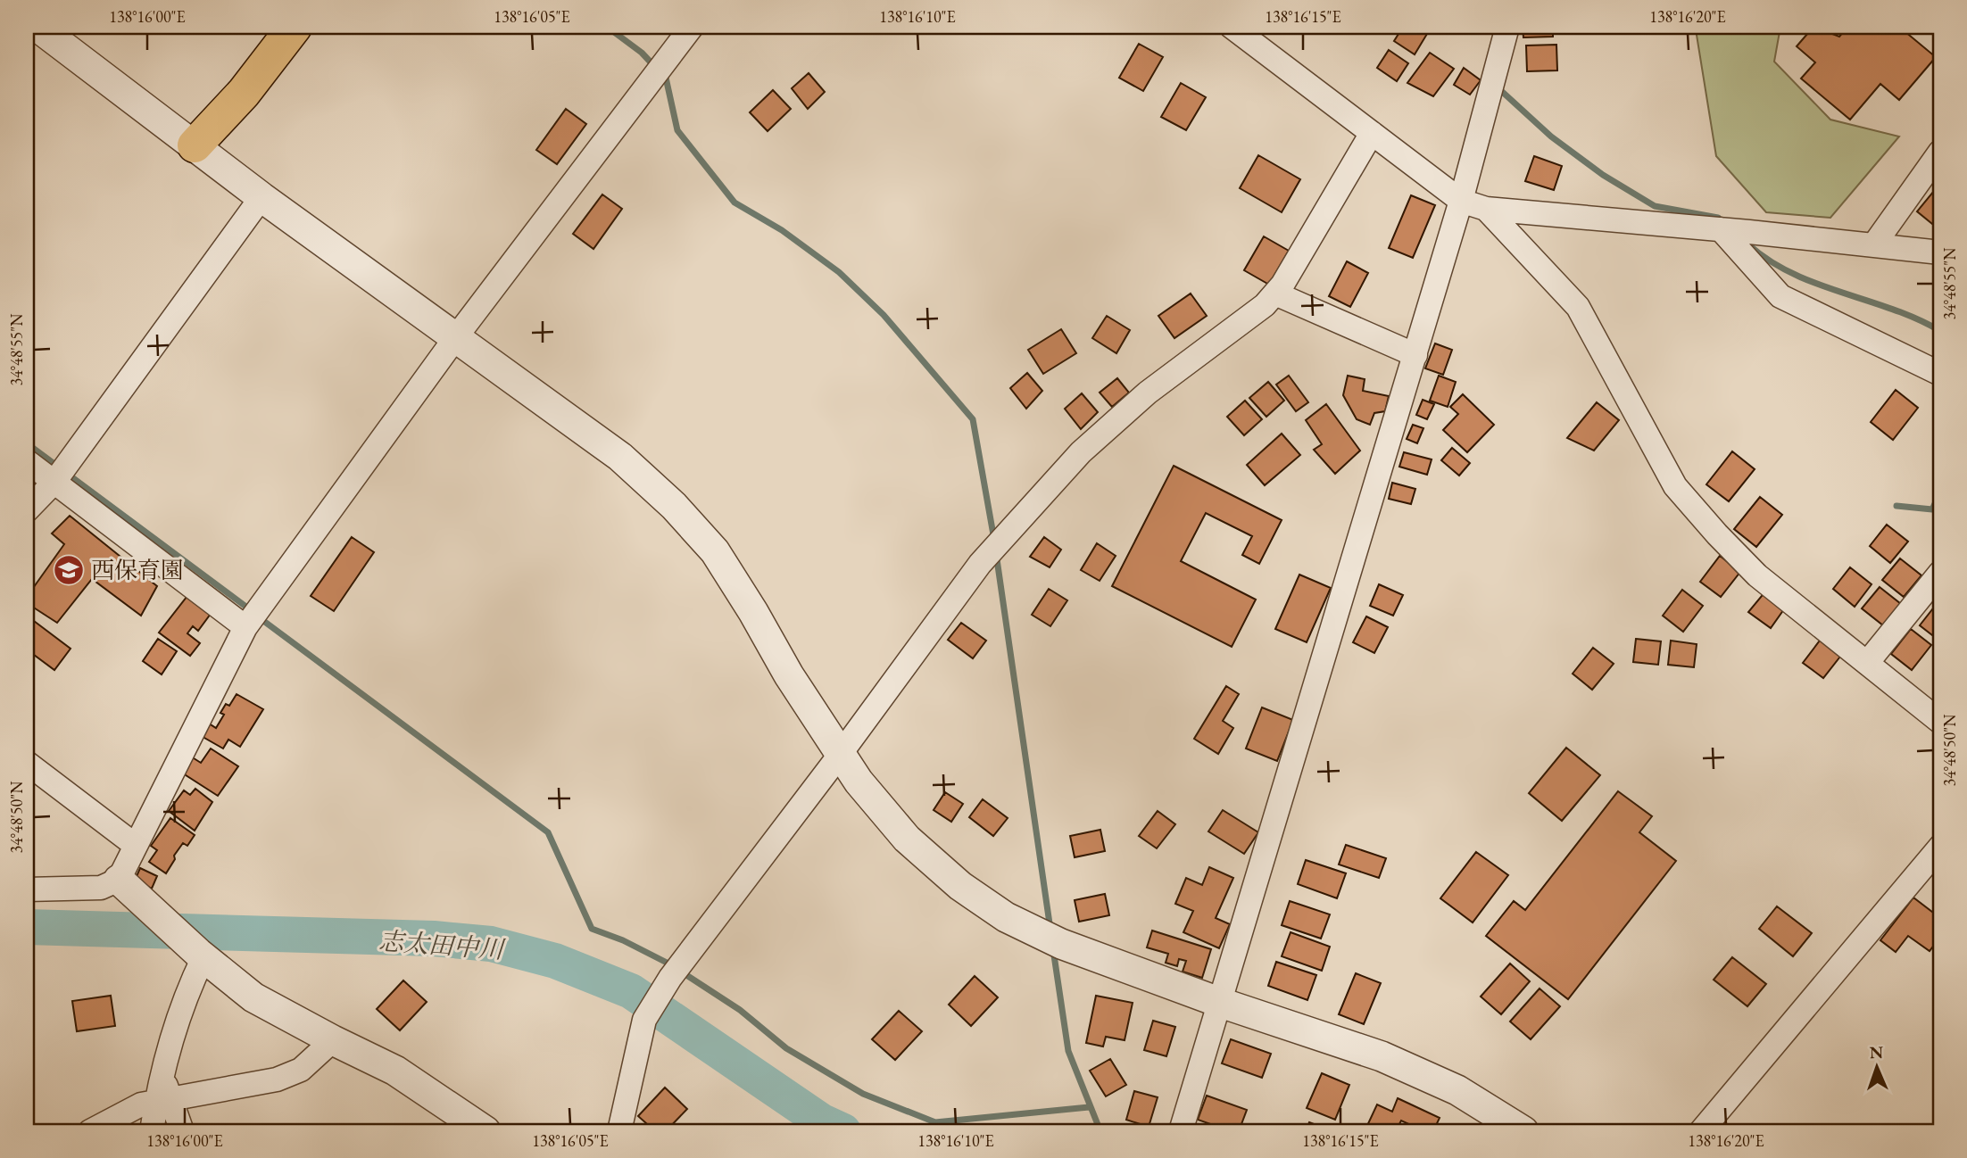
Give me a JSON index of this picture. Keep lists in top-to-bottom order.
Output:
{
  "water": ["志太田中川"],
  "places": {
    "school or university": ["西保育園"]
  },
  "north": "top",
  "coordinates": [
    "138°16'00\"E",
    "138°16'05\"E",
    "138°16'10\"E",
    "138°16'15\"E",
    "138°16'20\"E",
    "34°48'55\"N",
    "34°48'50\"N"
  ]
}
